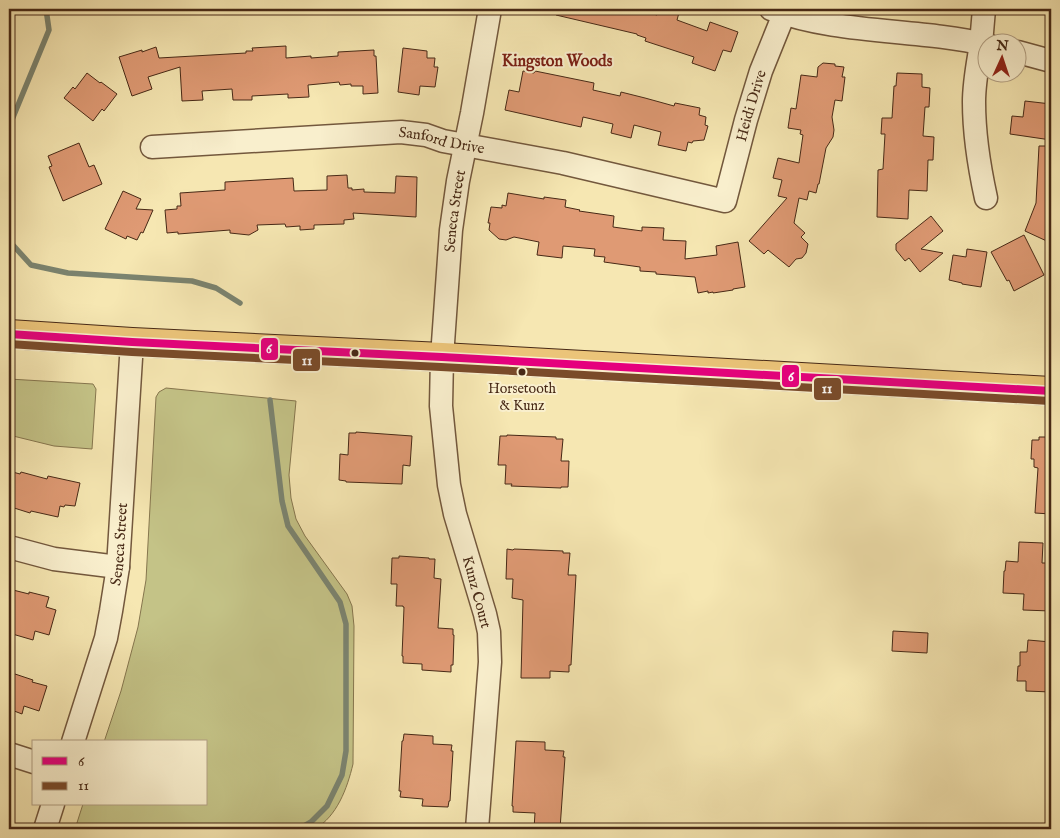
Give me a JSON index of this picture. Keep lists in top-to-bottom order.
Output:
{
  "streets": {
    "street": [
      "Heidi Drive",
      "Sanford Drive",
      "Seneca Street",
      "Kunz Court"
    ]
  },
  "crossings": [
    ["Heidi Drive", "Sanford Drive"],
    ["Sanford Drive", "Seneca Street"],
    ["Seneca Street", "Kunz Court"]
  ],
  "districts": ["Kingston Woods"],
  "places": ["Horsetooth & Kunz"],
  "lines": ["transit line 6", "transit line 11"],
  "legend": ["6", "11"],
  "north": "top"
}
